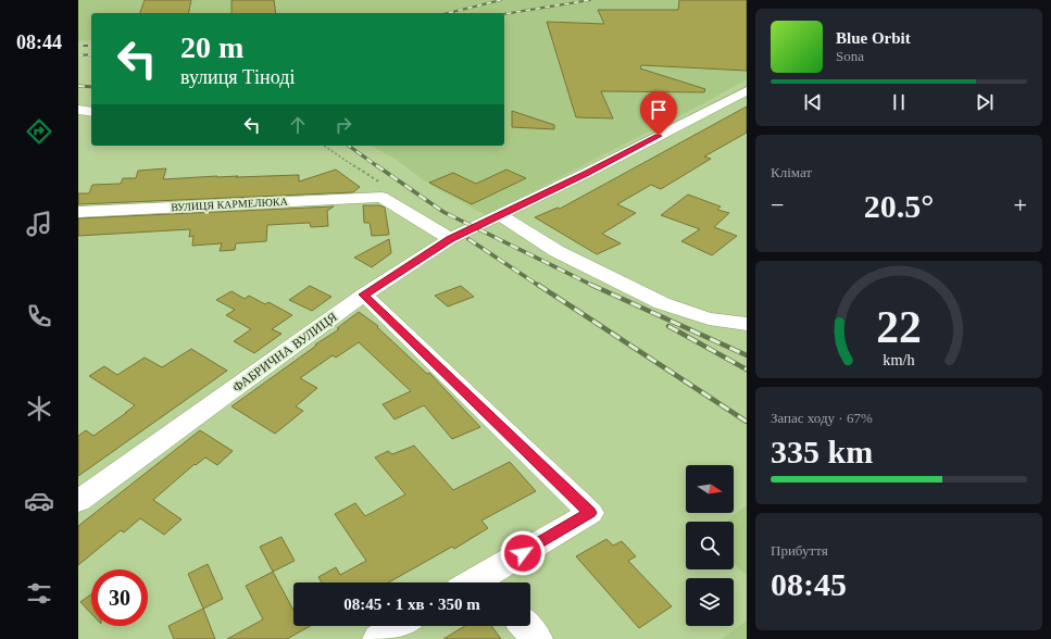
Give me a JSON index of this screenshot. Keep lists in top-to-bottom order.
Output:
{
  "streets": {
    "street": ["ВУЛИЦЯ КАРМЕЛЮКА", "ФАБРИЧНА ВУЛИЦЯ"]
  },
  "north": "right",
  "page": {
    "tabs": "08:44",
    "turn": ["20 m", "вулиця Тіноді"],
    "song": ["Blue Orbit", "Sona"],
    "tile": [
      "Клімат",
      ["Запас ходу · 67%", "335 km"],
      ["Прибуття", "08:45"]
    ],
    "heat": ["−", "20.5°", "+"],
    "limit": "30",
    "trip": "08:45 · 1 хв · 350 m",
    "gauge": ["22", "km/h"]
  }
}
